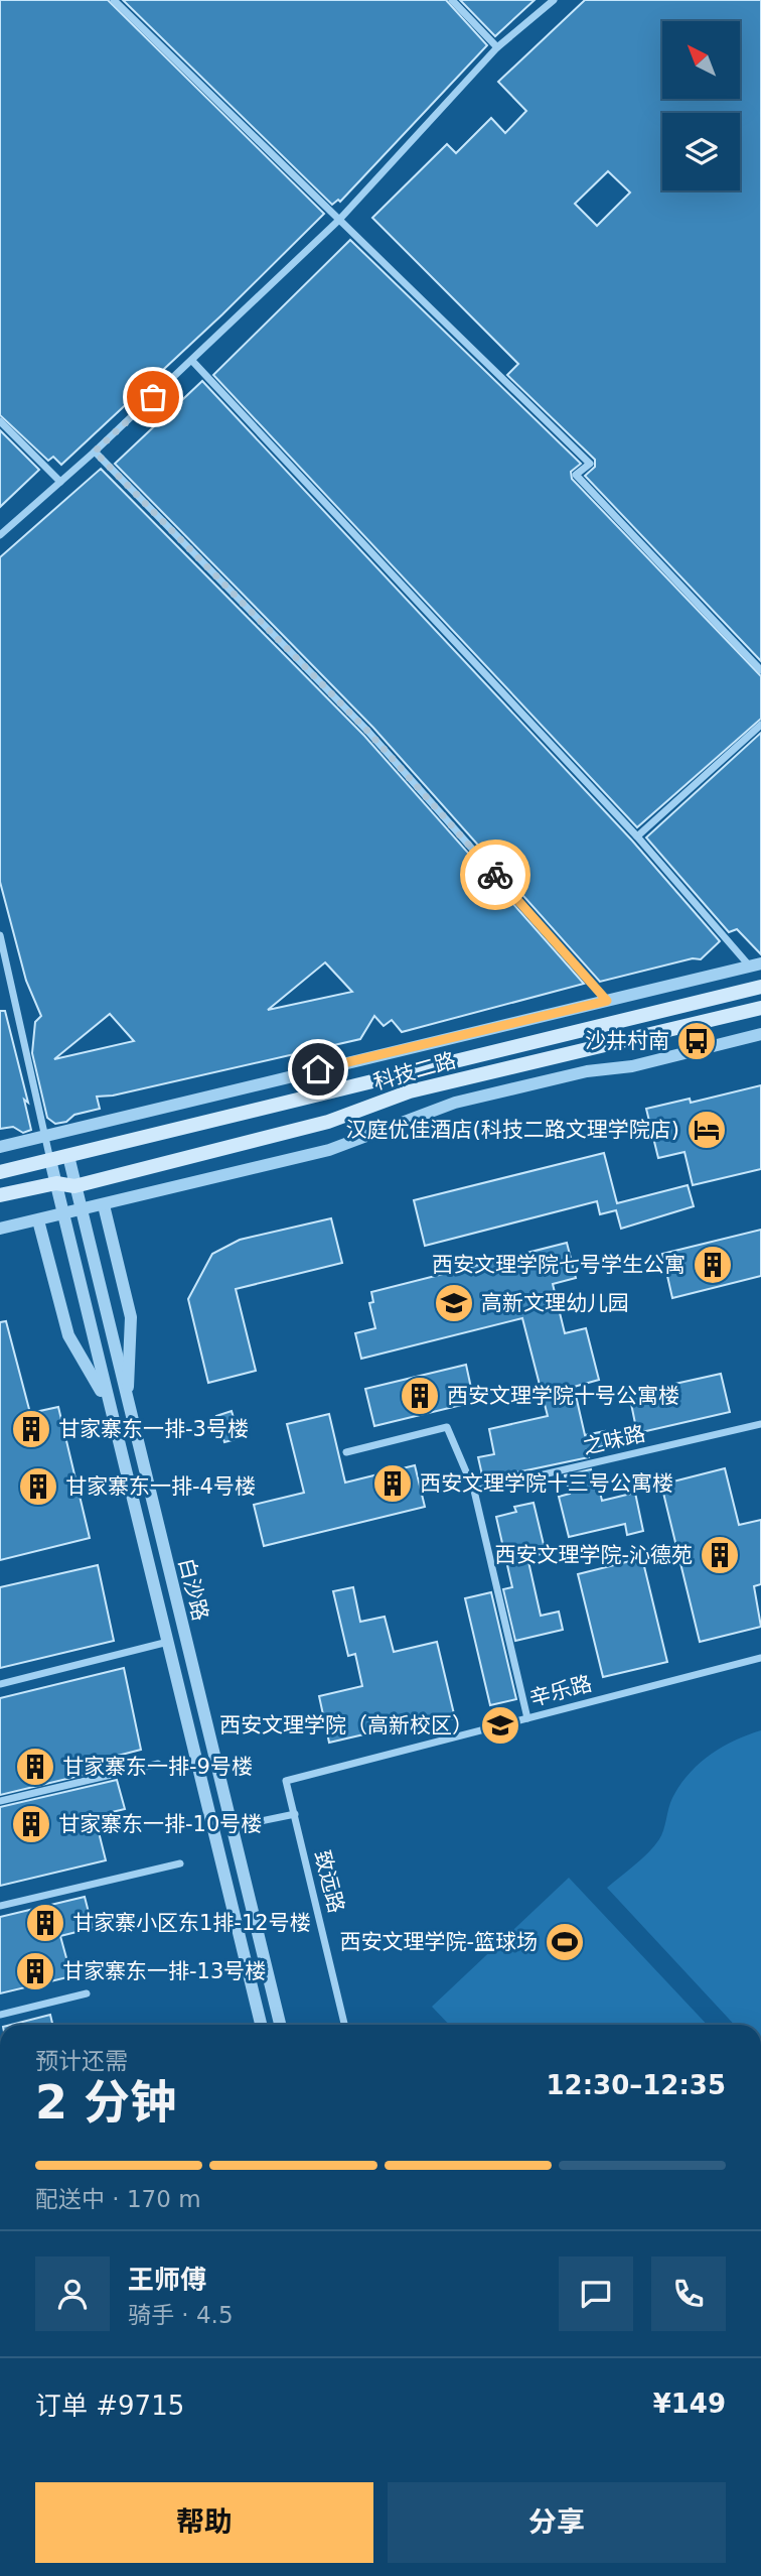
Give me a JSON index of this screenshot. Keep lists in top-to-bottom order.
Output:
{
  "streets": {
    "main road": ["科技二路"],
    "street": [
      "之味路",
      "白沙路",
      "辛乐路",
      "致远路"
    ]
  },
  "crossings": [
    ["科技二路", "白沙路"],
    ["辛乐路", "致远路"]
  ],
  "places": {
    "bus stop": ["沙井村南"],
    "hotel": ["汉庭优佳酒店(科技二路文理学院店)"],
    "building": [
      "西安文理学院七号学生公寓",
      "西安文理学院十号公寓楼",
      "甘家寨东一排-3号楼",
      "西安文理学院十三号公寓楼",
      "甘家寨东一排-4号楼",
      "西安文理学院-沁德苑",
      "甘家寨东一排-9号楼",
      "甘家寨东一排-10号楼",
      "甘家寨小区东1排-12号楼",
      "甘家寨东一排-13号楼"
    ],
    "school or university": ["高新文理幼儿园", "西安文理学院（高新校区）"],
    "sports": ["西安文理学院-篮球场"]
  },
  "north": "top left",
  "page": {
    "heading": ["2 分钟", "预计还需", "12:30–12:35"],
    "panel": [
      "王师傅",
      "骑手 · 4.5",
      "订单 #9715",
      "¥149"
    ],
    "bar": "配送中 · 170 m",
    "buttons": ["帮助", "分享"]
  }
}
